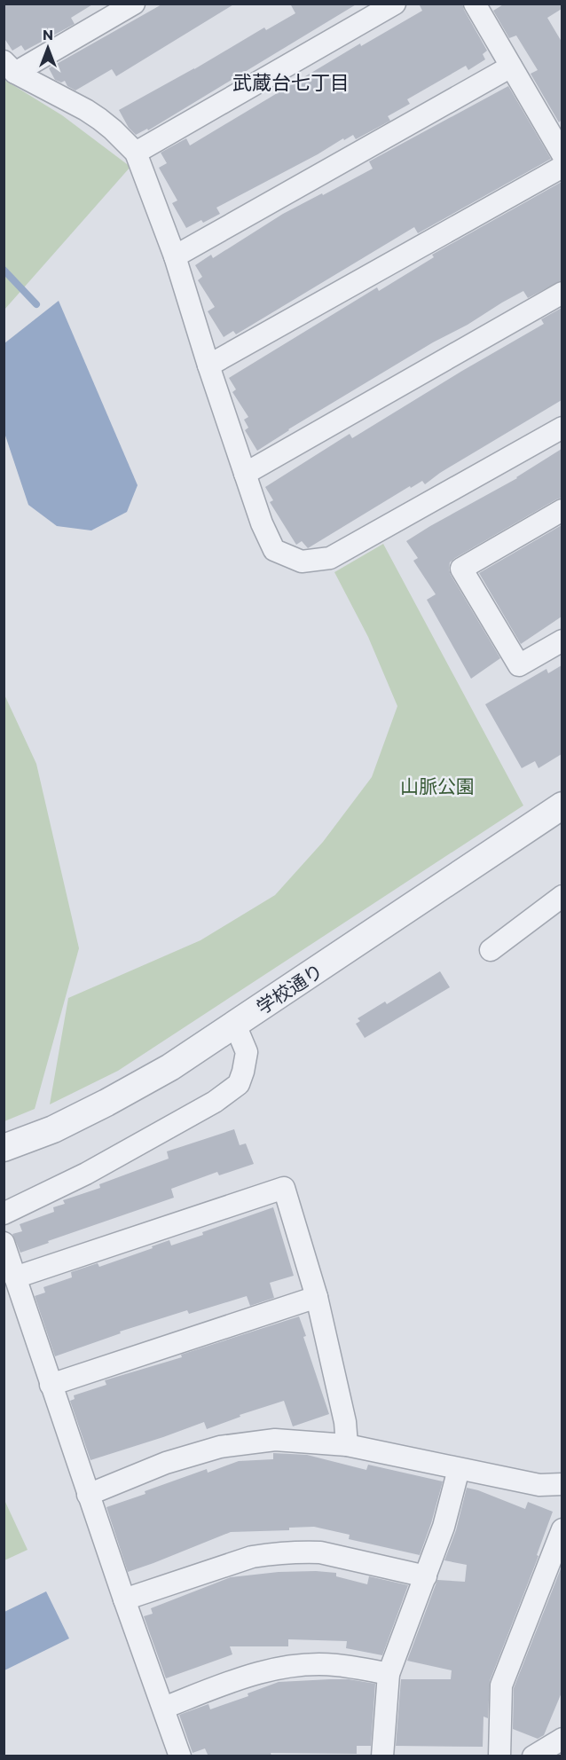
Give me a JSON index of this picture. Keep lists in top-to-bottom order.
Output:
{
  "streets": {
    "street": ["学校通り"]
  },
  "districts": ["武蔵台七丁目"],
  "parks": ["山脈公園"],
  "north": "top"
}
